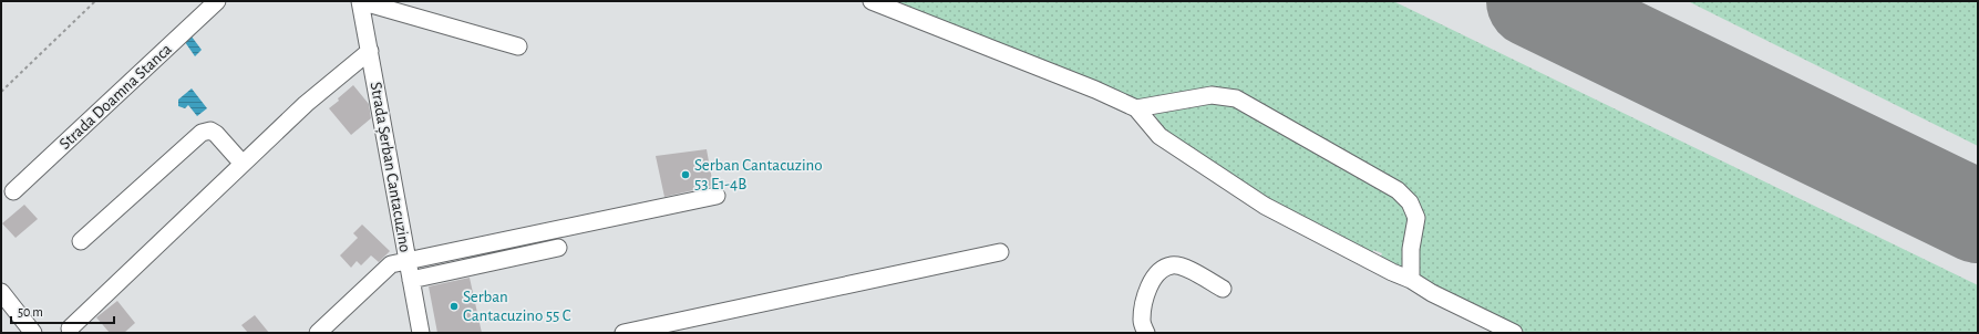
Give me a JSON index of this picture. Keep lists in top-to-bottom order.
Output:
{
  "streets": {
    "street": ["Strada Doamna Stanca", "Strada Șerban Cantacuzino"]
  },
  "places": ["Serban Cantacuzino 53 E1-4B", "Serban Cantacuzino 55 C"],
  "scale_bar": "50 m"
}
